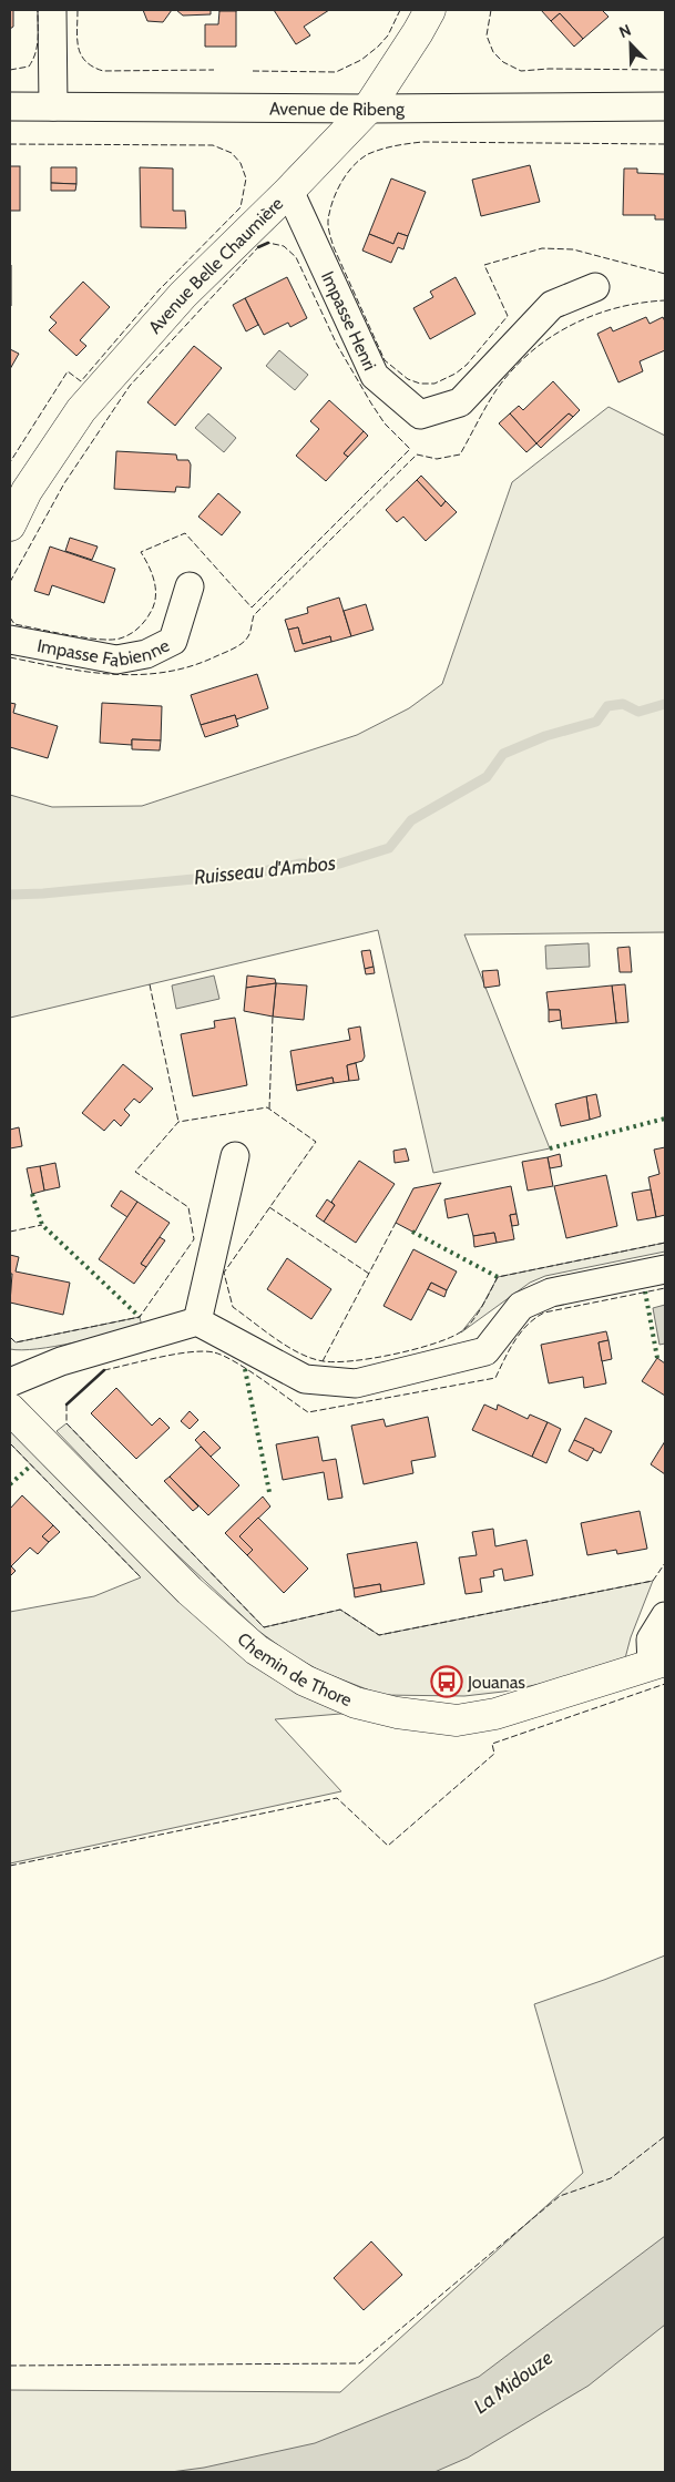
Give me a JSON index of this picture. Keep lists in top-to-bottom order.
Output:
{
  "streets": {
    "street": [
      "Avenue de Ribeng",
      "Avenue Belle Chaumière",
      "Impasse Henri",
      "Impasse Fabienne",
      "Chemin de Thore"
    ]
  },
  "crossings": [
    ["Avenue de Ribeng", "Avenue Belle Chaumière"],
    ["Avenue Belle Chaumière", "Impasse Henri"]
  ],
  "water": ["Ruisseau d'Ambos", "La Midouze"],
  "places": {
    "bus stop": ["Jouanas"]
  },
  "north": "top left"
}
